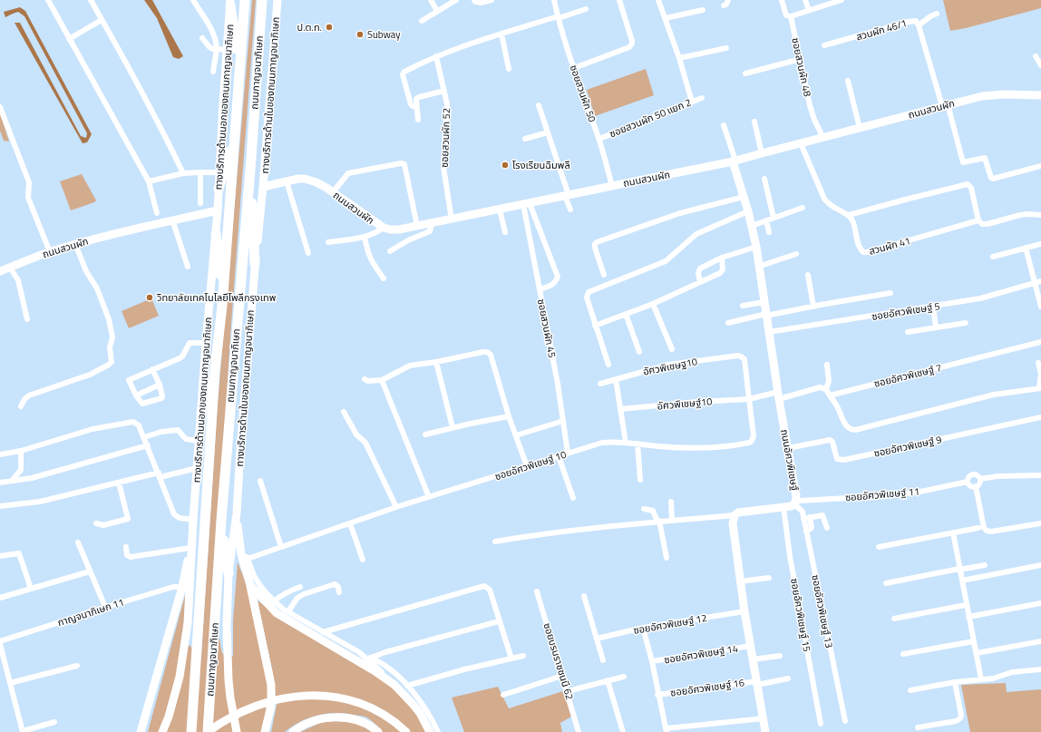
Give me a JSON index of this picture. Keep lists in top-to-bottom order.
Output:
{
  "streets": {
    "highway": ["ถนนกาญจนาภิเษก"],
    "main road": [
      "ทางบริการด้านในของถนนกาญจนาภิเษก",
      "ทางบริการด้านนอกของถนนกาญจนาภิเษก",
      "ถนนสวนผัก",
      "ถนนอัศวพิเชษฐ์"
    ],
    "street": [
      "สวนผัก 46/1",
      "ซอยสวนผัก 48",
      "ซอยสวนผัก 50",
      "ซอยสวนผัก 50 แยก 2",
      "ซอยสวนผัก 52",
      "สวนผัก 41",
      "ซอยอัศวพิเชษฐ์ 5",
      "ซอยสวนผัก 45",
      "อัศวพิเชษฐ10",
      "ซอยอัศวพิเชษฐ์ 7",
      "อัศวพิเชษฐ์10",
      "ซอยอัศวพิเชษฐ์ 9",
      "ซอยอัศวพิเชษฐ์ 10",
      "ซอยอัศวพิเชษฐ์ 11",
      "ซอยอัศวพิเชษฐ์ 13",
      "กาญจนาภิเษก 11",
      "ซอยอัศวพิเชษฐ์ 15",
      "ซอยอัศวพิเชษฐ์ 12",
      "ซอยอัศวพิเชษฐ์ 14",
      "ซอยบรมราชชนนี 62",
      "ซอยอัศวพิเชษฐ์ 16"
    ]
  },
  "crossings": [
    ["สวนผัก 46/1", "ถนนสวนผัก"],
    ["ซอยสวนผัก 48", "ถนนสวนผัก"],
    ["ซอยสวนผัก 50", "ถนนสวนผัก"],
    ["ซอยสวนผัก 50", "ซอยสวนผัก 50 แยก 2"],
    ["ทางบริการด้านในของถนนกาญจนาภิเษก", "ถนนสวนผัก"],
    ["ทางบริการด้านนอกของถนนกาญจนาภิเษก", "ถนนสวนผัก"],
    ["ถนนสวนผัก", "ซอยสวนผัก 52"],
    ["ถนนสวนผัก", "ซอยสวนผัก 45"],
    ["ถนนสวนผัก", "ถนนอัศวพิเชษฐ์"],
    ["ซอยอัศวพิเชษฐ์ 5", "ถนนอัศวพิเชษฐ์"],
    ["ซอยสวนผัก 45", "ซอยอัศวพิเชษฐ์ 10"],
    ["อัศวพิเชษฐ10", "อัศวพิเชษฐ์10"],
    ["อัศวพิเชษฐ10", "ซอยอัศวพิเชษฐ์ 10"],
    ["อัศวพิเชษฐ์10", "ซอยอัศวพิเชษฐ์ 10"],
    ["ซอยอัศวพิเชษฐ์ 9", "ถนนอัศวพิเชษฐ์"],
    ["ถนนอัศวพิเชษฐ์", "ซอยอัศวพิเชษฐ์ 11"],
    ["ถนนอัศวพิเชษฐ์", "ซอยอัศวพิเชษฐ์ 13"],
    ["ถนนอัศวพิเชษฐ์", "ซอยอัศวพิเชษฐ์ 15"],
    ["ซอยอัศวพิเชษฐ์ 11", "ซอยอัศวพิเชษฐ์ 13"]
  ],
  "places": [
    "ป.ต.ท.",
    "Subway",
    "โรงเรียนฉิมพลี",
    "วิทยาลัยเทคโนโลยีโพลีกรุงเทพ"
  ]
}
